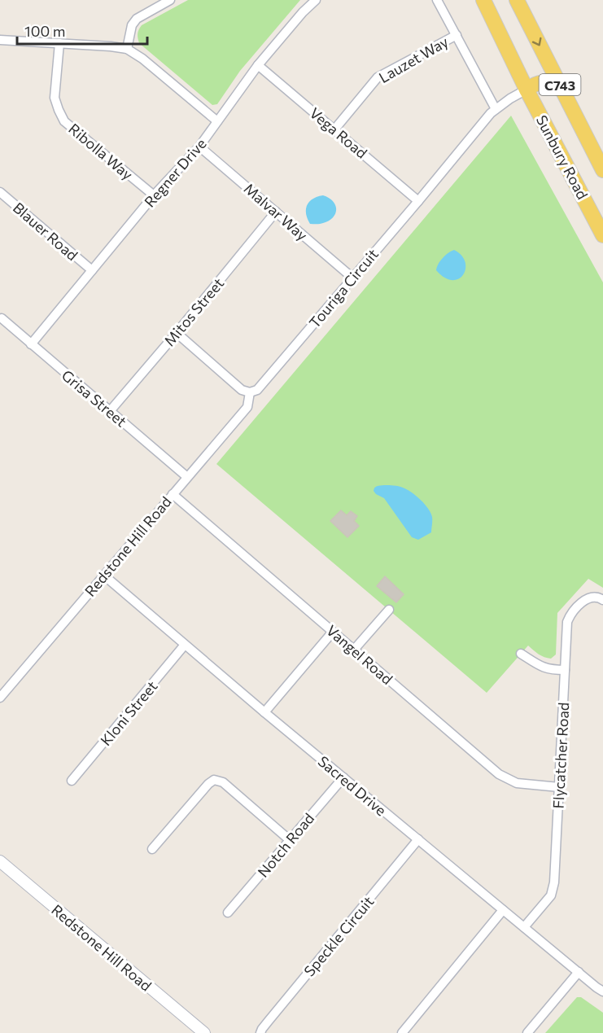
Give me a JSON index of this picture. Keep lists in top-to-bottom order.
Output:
{
  "streets": {
    "main road": ["C743", "Sunbury Road"],
    "street": [
      "Lauzet Way",
      "Vega Road",
      "Ribolla Way",
      "Regner Drive",
      "Malvar Way",
      "Blauer Road",
      "Touriga Circuit",
      "Mitos Street",
      "Grisa Street",
      "Redstone Hill Road",
      "Vangel Road",
      "Kloni Street",
      "Flycatcher Road",
      "Sacred Drive",
      "Notch Road",
      "Speckle Circuit"
    ]
  },
  "crossings": [
    ["Lauzet Way", "Vega Road"],
    ["Vega Road", "Regner Drive"],
    ["Vega Road", "Touriga Circuit"],
    ["Ribolla Way", "Regner Drive"],
    ["Sunbury Road", "Touriga Circuit"],
    ["Regner Drive", "Malvar Way"],
    ["Regner Drive", "Blauer Road"],
    ["Regner Drive", "Grisa Street"],
    ["Malvar Way", "Touriga Circuit"],
    ["Malvar Way", "Mitos Street"],
    ["Touriga Circuit", "Redstone Hill Road"],
    ["Mitos Street", "Grisa Street"],
    ["Grisa Street", "Redstone Hill Road"],
    ["Redstone Hill Road", "Vangel Road"],
    ["Redstone Hill Road", "Sacred Drive"],
    ["Vangel Road", "Flycatcher Road"],
    ["Kloni Street", "Sacred Drive"],
    ["Flycatcher Road", "Sacred Drive"],
    ["Sacred Drive", "Notch Road"],
    ["Sacred Drive", "Speckle Circuit"]
  ],
  "scale_bar": "100 m"
}
